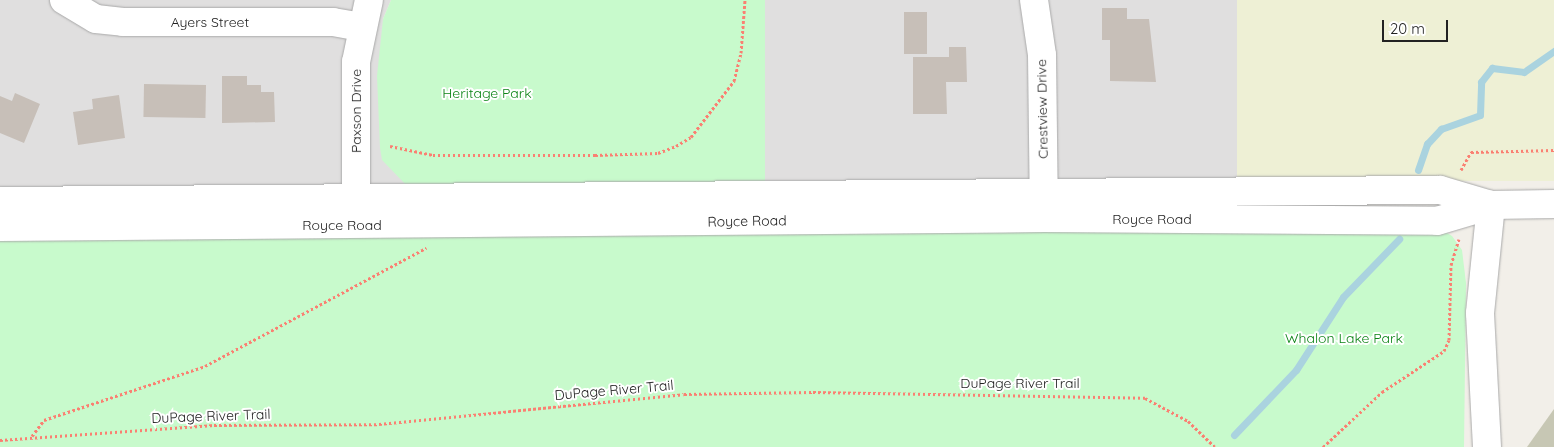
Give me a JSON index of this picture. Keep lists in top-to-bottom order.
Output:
{
  "streets": {
    "street": [
      "Ayers Street",
      "Crestview Drive",
      "Paxson Drive",
      "Royce Road"
    ],
    "path": ["DuPage River Trail"]
  },
  "crossings": [
    ["Ayers Street", "Paxson Drive"],
    ["Crestview Drive", "Royce Road"],
    ["Paxson Drive", "Royce Road"]
  ],
  "parks": ["Heritage Park", "Whalon Lake Park"],
  "scale_bar": "20 m"
}
